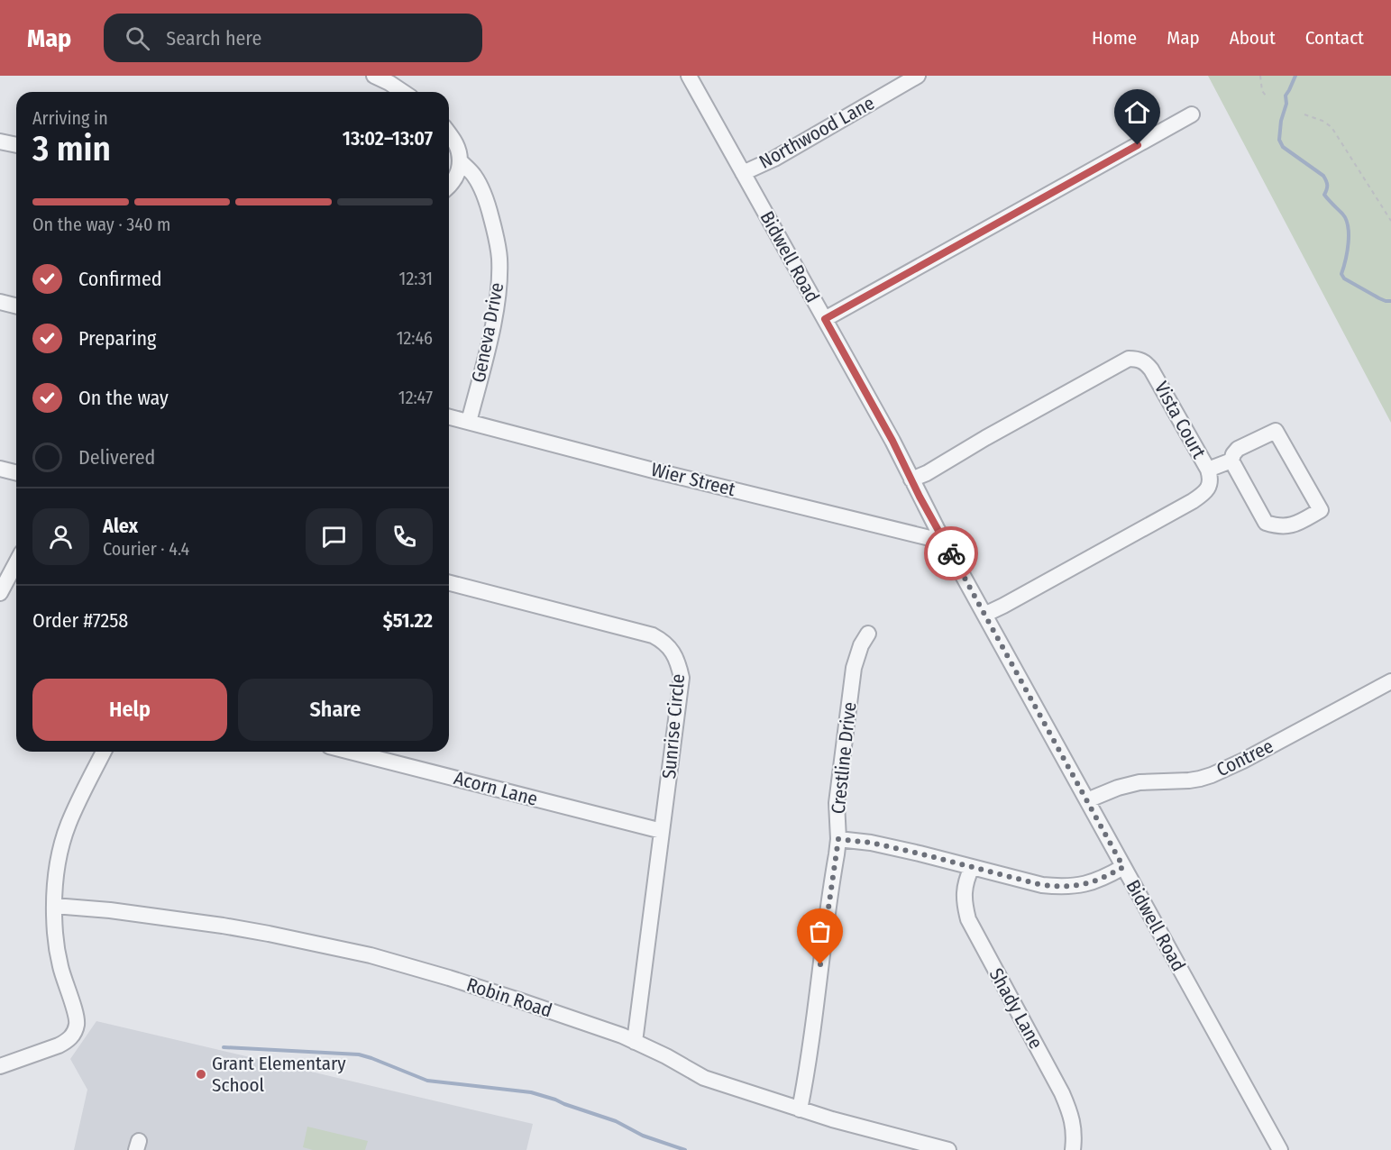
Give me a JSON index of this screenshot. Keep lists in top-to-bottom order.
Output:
{
  "streets": {
    "street": [
      "Northwood Lane",
      "Bidwell Road",
      "Geneva Drive",
      "Vista Court",
      "Wier Street",
      "Sunrise Circle",
      "Crestline Drive",
      "Contree",
      "Acorn Lane",
      "Robin Road",
      "Shady Lane"
    ]
  },
  "crossings": [
    ["Northwood Lane", "Bidwell Road"],
    ["Bidwell Road", "Vista Court"],
    ["Bidwell Road", "Wier Street"],
    ["Bidwell Road", "Contree"],
    ["Geneva Drive", "Wier Street"],
    ["Sunrise Circle", "Acorn Lane"],
    ["Sunrise Circle", "Robin Road"],
    ["Crestline Drive", "Robin Road"]
  ],
  "places": ["Grant Elementary School"],
  "page": {
    "header": "Map",
    "search": "Search here",
    "nav": [
      "Home",
      "Map",
      "About",
      "Contact"
    ],
    "heading": ["3 min", "Arriving in", "13:02–13:07"],
    "panel": [
      "Alex",
      "Courier · 4.4",
      "Order #7258",
      "$51.22"
    ],
    "bar": "On the way · 340 m",
    "list": [
      ["Confirmed", "12:31"],
      ["Preparing", "12:46"],
      ["On the way", "12:47"],
      "Delivered"
    ],
    "buttons": ["Help", "Share"]
  }
}
